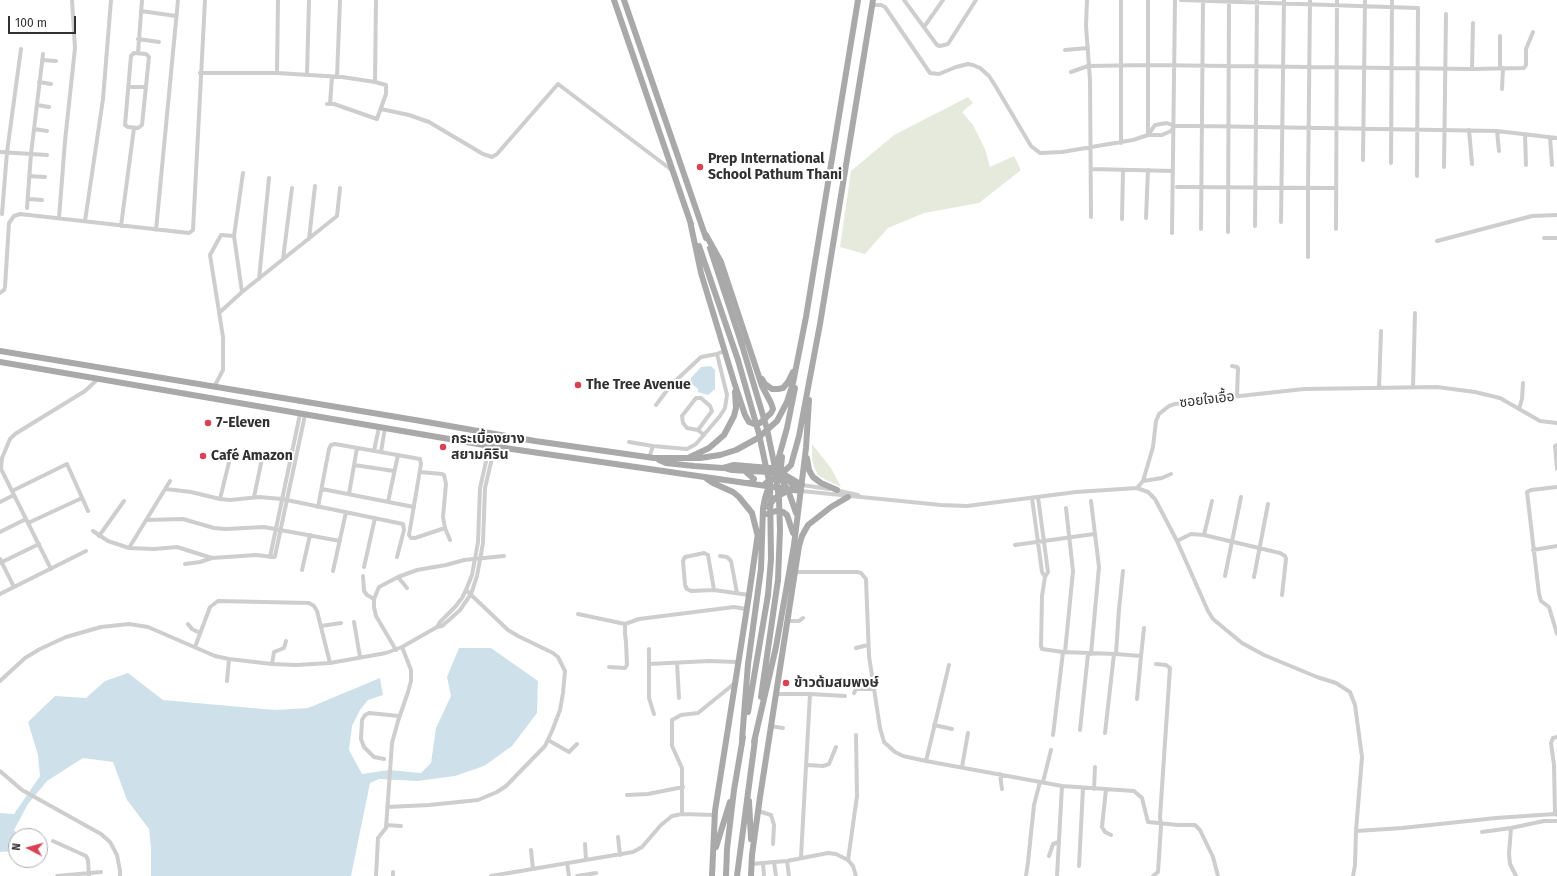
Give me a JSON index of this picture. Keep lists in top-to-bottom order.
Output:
{
  "streets": {
    "street": ["ซอยใจเอื้อ"]
  },
  "places": [
    "Prep International School Pathum Thani",
    "The Tree Avenue",
    "7-Eleven",
    "กระเบื้องยาง สยามคิริน",
    "Café Amazon",
    "ข้าวต้มสมพงษ์"
  ],
  "scale_bar": "100 m",
  "north": "left"
}
